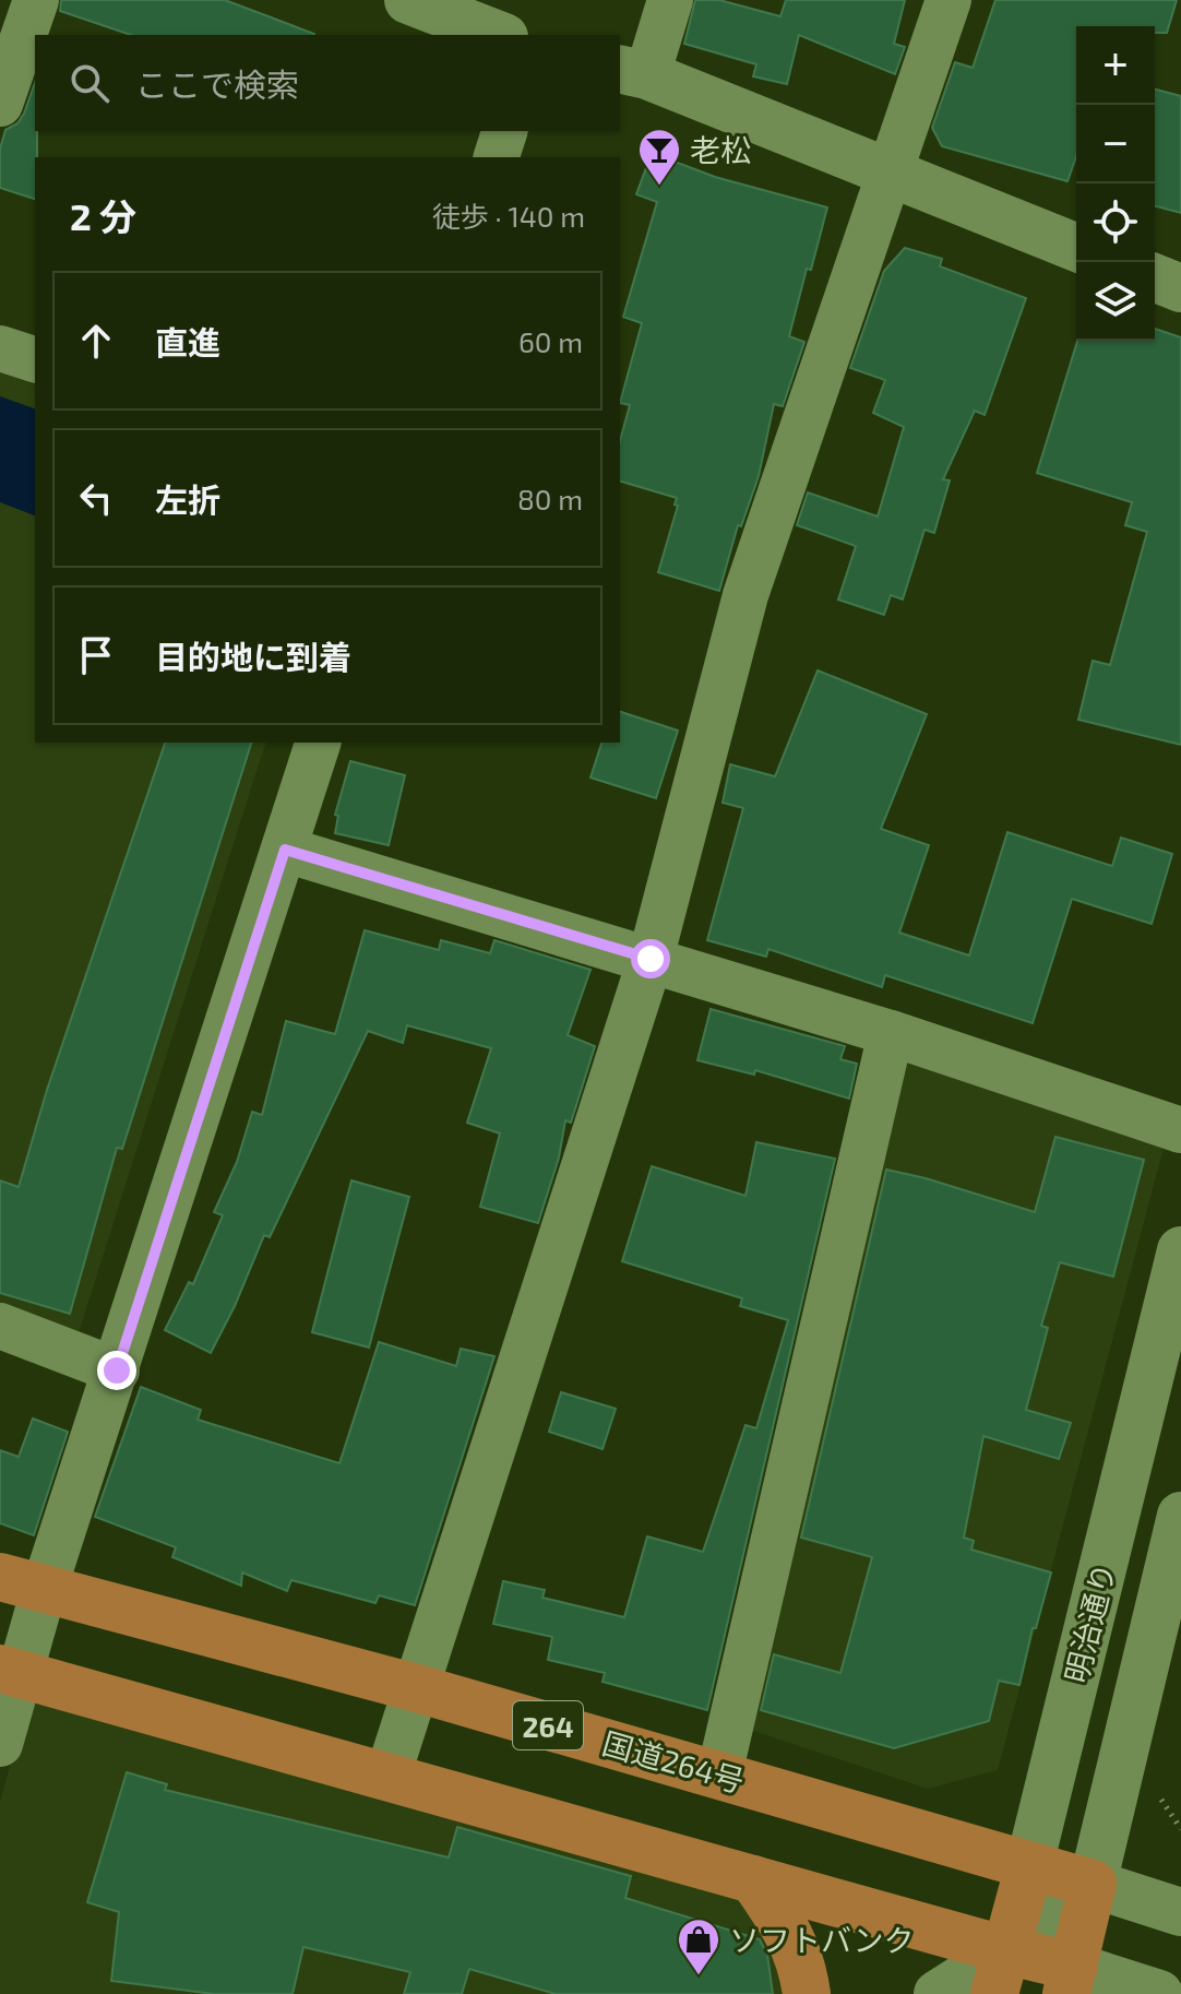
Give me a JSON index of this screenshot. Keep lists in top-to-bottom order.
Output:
{
  "streets": {
    "highway": ["明治通り", "264", "国道264号"]
  },
  "crossings": [
    ["明治通り", "国道264号"]
  ],
  "places": {
    "bar": ["老松"],
    "shop": ["ソフトバンク"]
  },
  "page": {
    "map_buttons": ["+", "−"],
    "search": "ここで検索",
    "heading": ["2 分", "徒歩 · 140 m"],
    "list": [
      ["直進", "60 m"],
      ["左折", "80 m"],
      "目的地に到着"
    ]
  }
}
